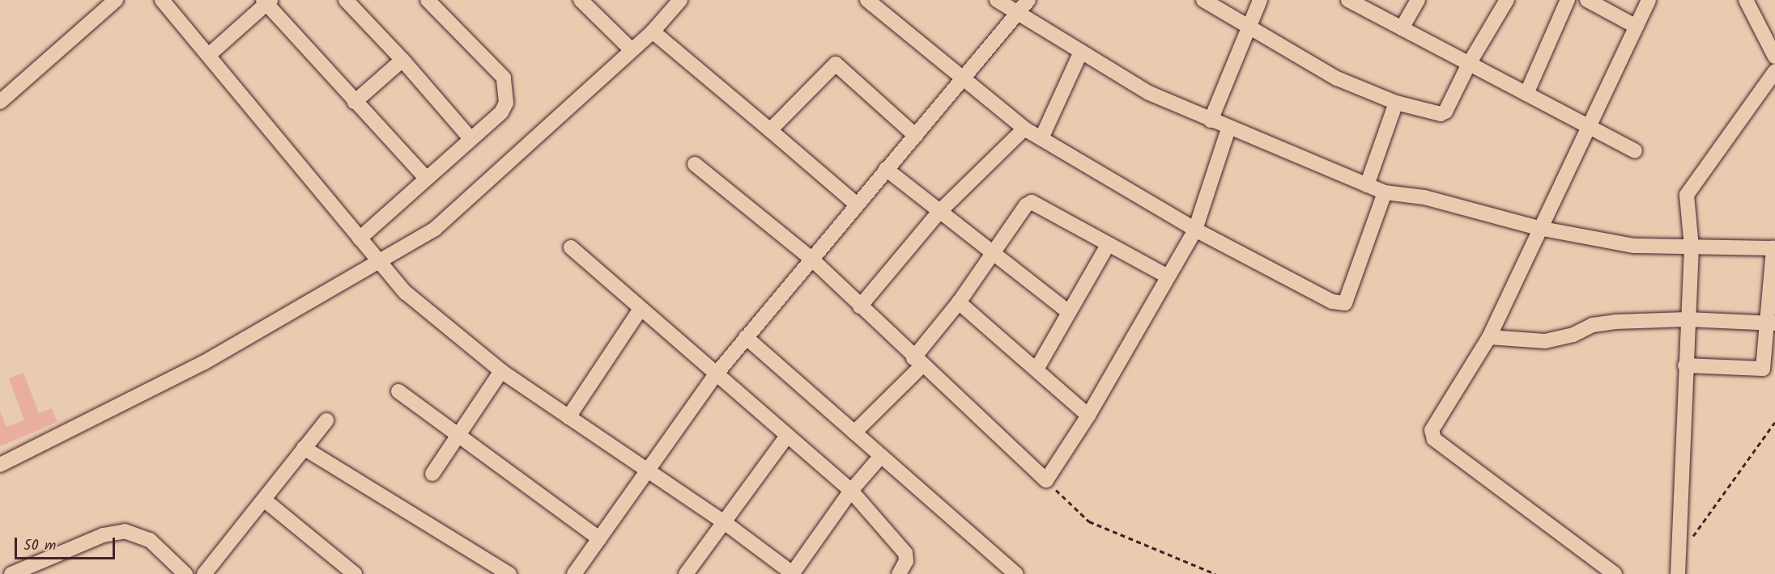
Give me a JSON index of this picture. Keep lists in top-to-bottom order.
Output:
{
  "scale_bar": "50 m"
}
